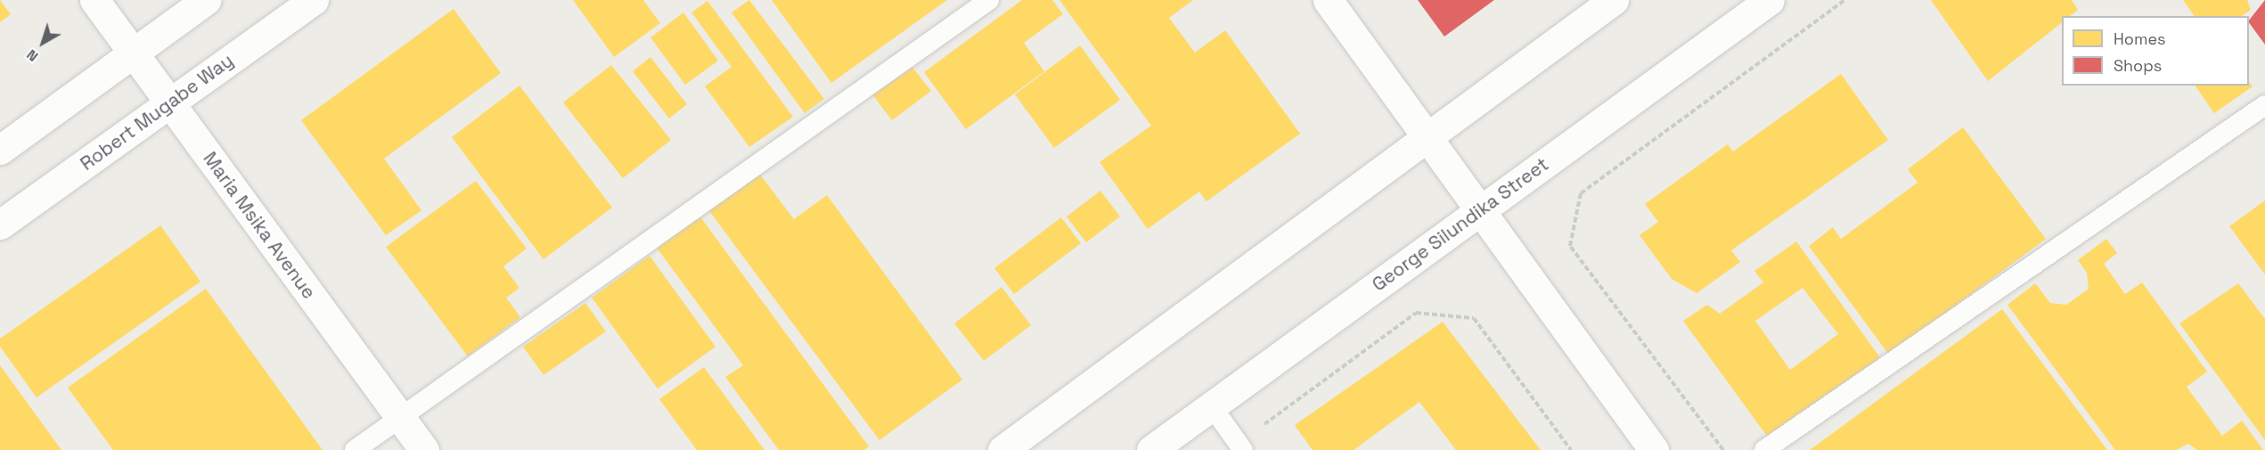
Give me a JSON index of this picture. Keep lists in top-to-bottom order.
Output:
{
  "streets": {
    "street": ["Robert Mugabe Way", "George Silundika Street", "Maria Msika Avenue"]
  },
  "crossings": [
    ["Robert Mugabe Way", "Maria Msika Avenue"]
  ],
  "legend": ["Homes", "Shops"],
  "north": "bottom left"
}
